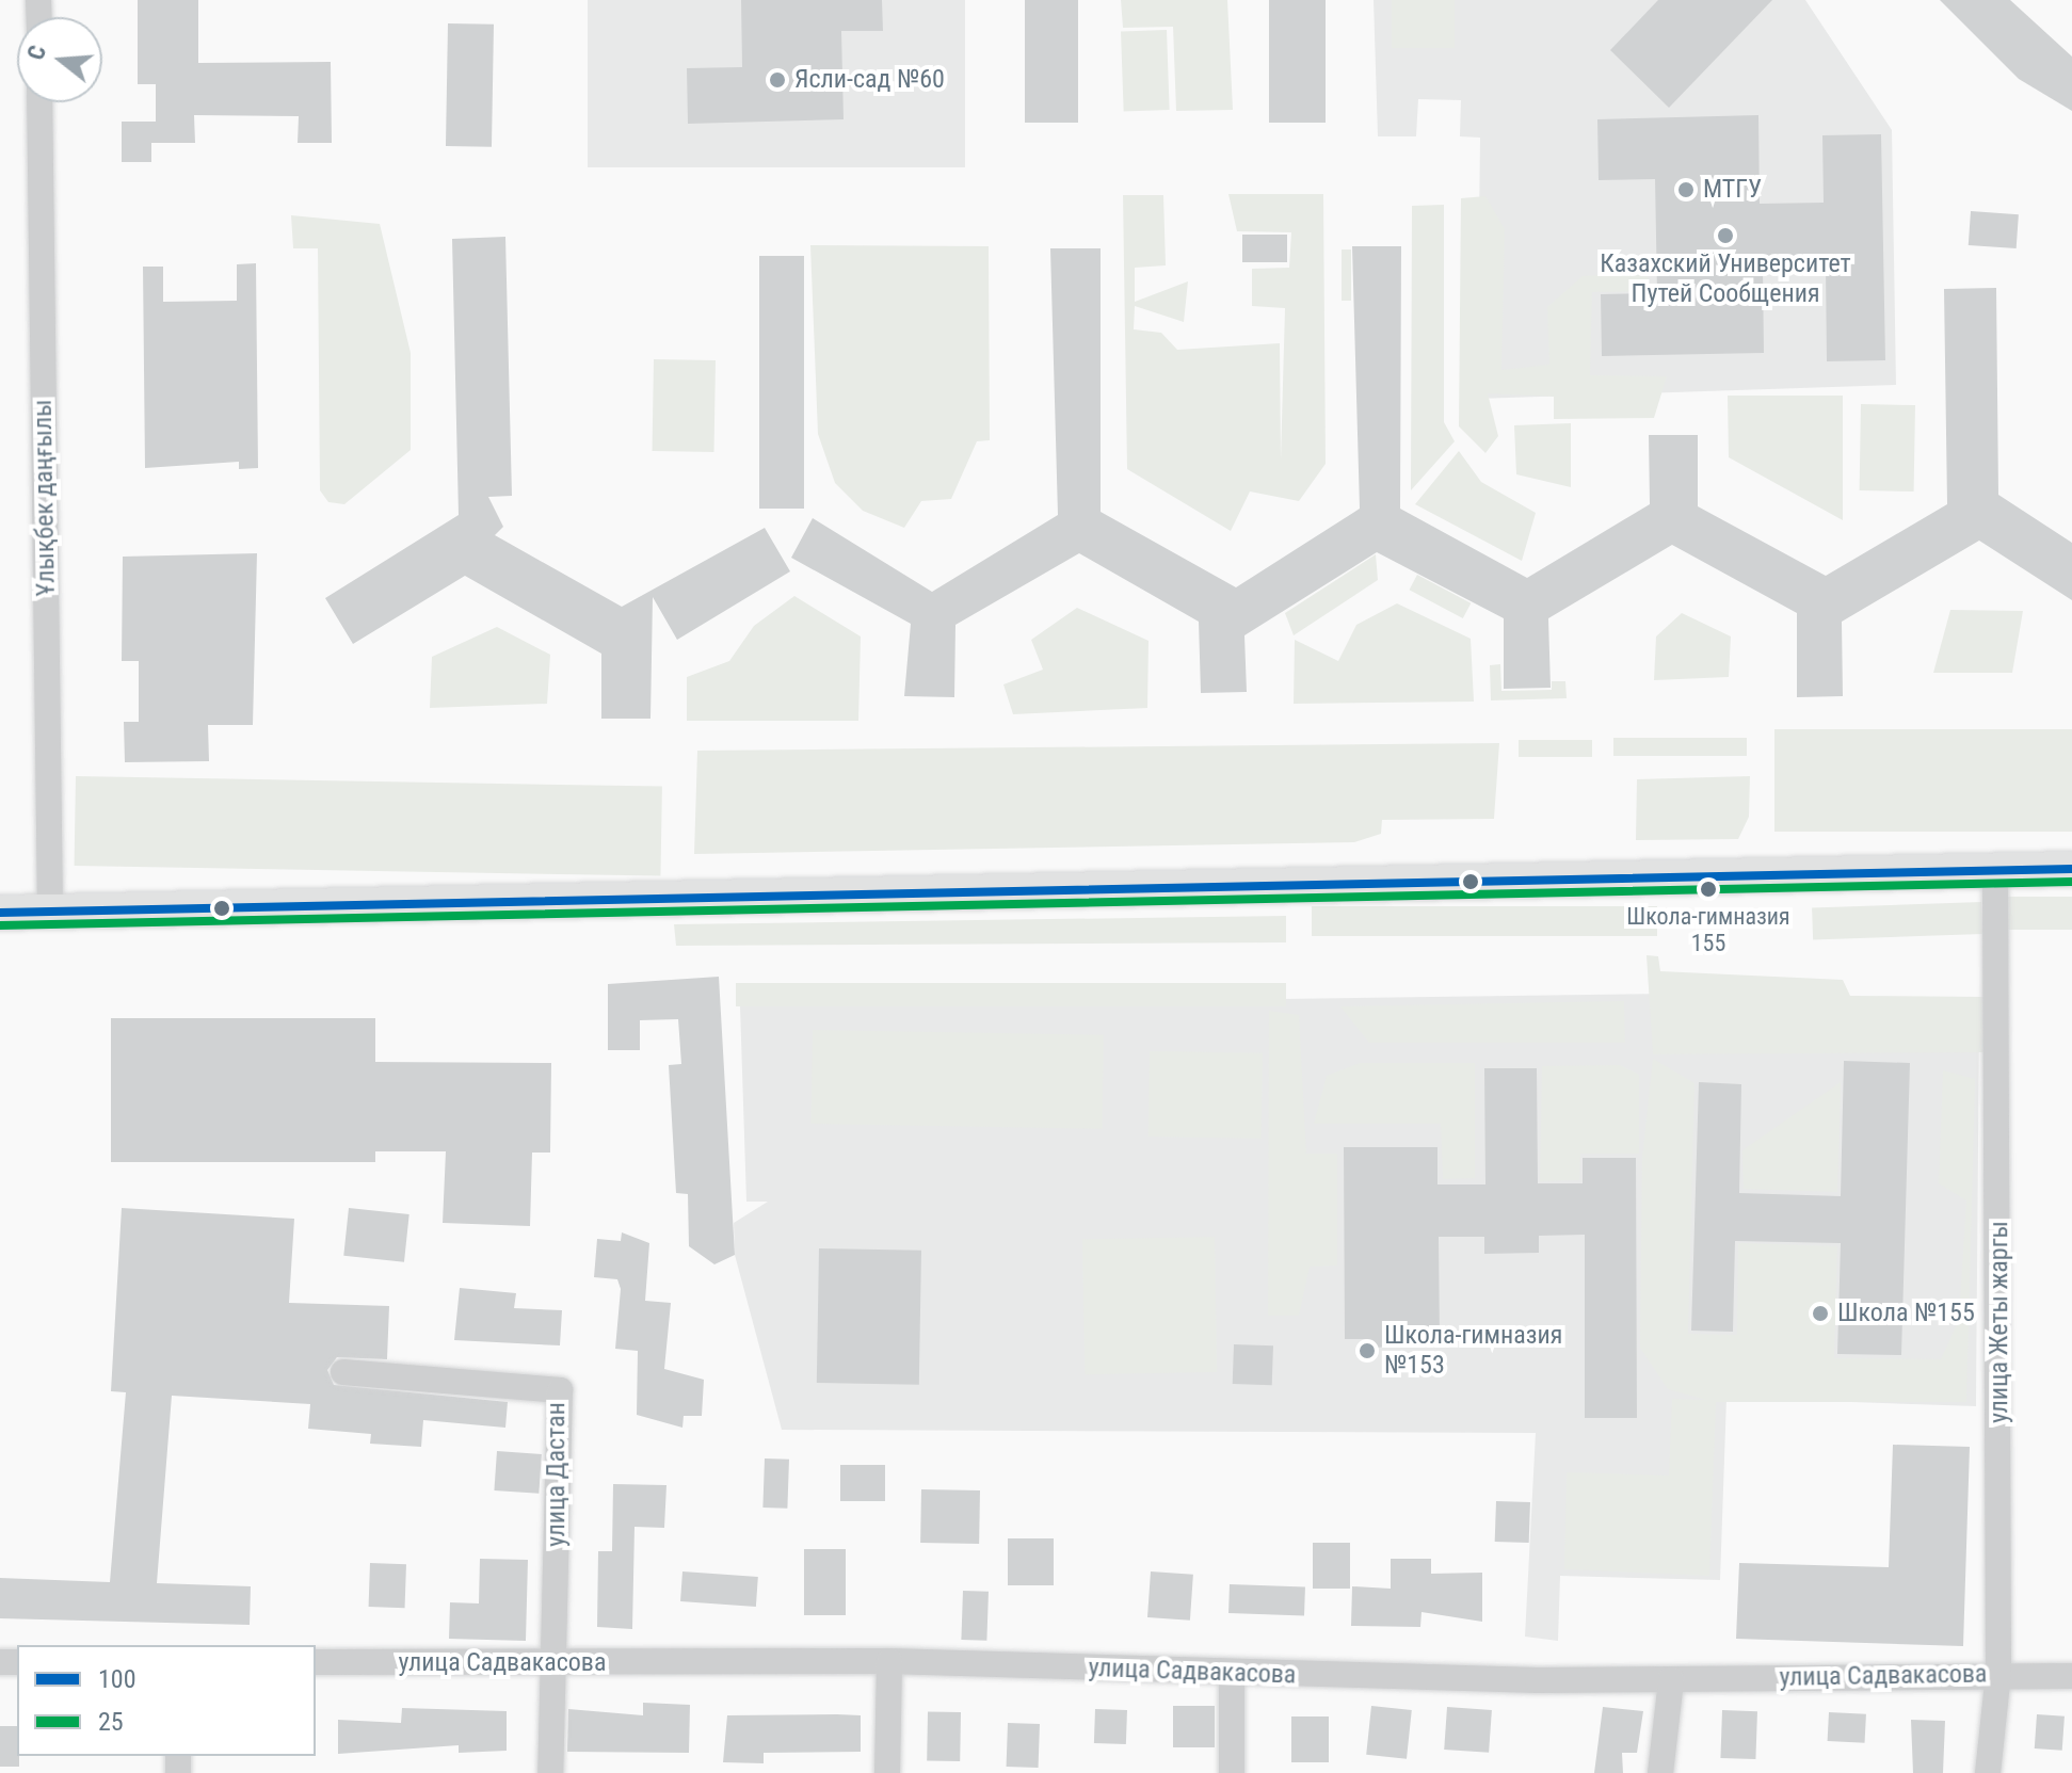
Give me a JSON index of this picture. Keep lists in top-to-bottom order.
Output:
{
  "streets": {
    "street": [
      "Ұлықбек даңғылы",
      "улица Жеты жаргы",
      "улица Дастан",
      "улица Садвакасова"
    ]
  },
  "crossings": [
    ["улица Жеты жаргы", "улица Садвакасова"],
    ["улица Дастан", "улица Садвакасова"]
  ],
  "places": [
    "Ясли-сад №60",
    "МТГУ",
    "Казахский Университет Путей Сообщения",
    "Школа-гимназия 155",
    "Школа №155",
    "Школа-гимназия №153"
  ],
  "lines": ["transit line 100", "transit line 25"],
  "legend": ["100", "25"],
  "north": "left"
}
